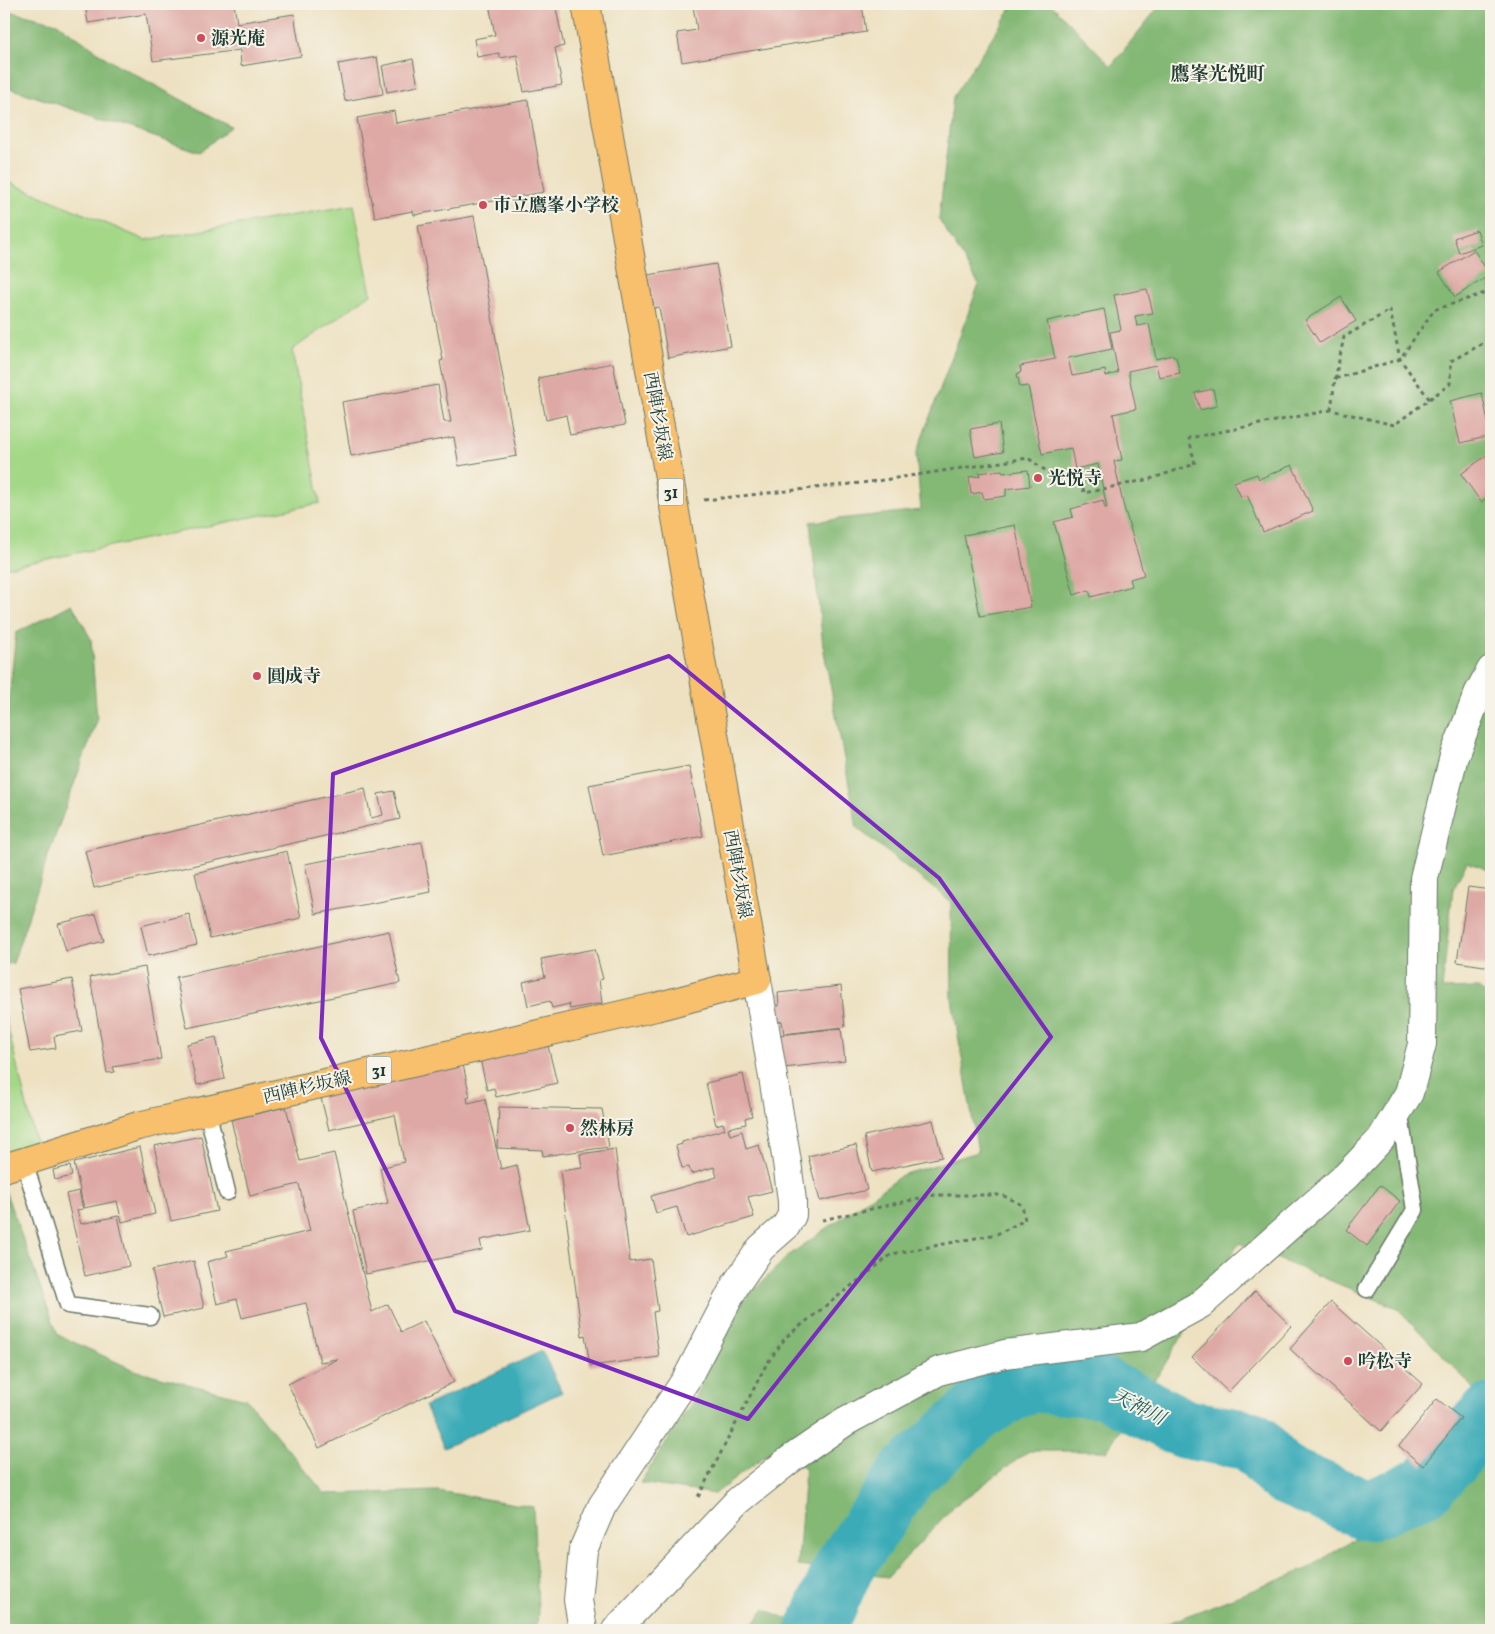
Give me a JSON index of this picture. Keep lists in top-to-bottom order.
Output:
{
  "streets": {
    "main road": ["西陣杉坂線", "31"]
  },
  "districts": ["鷹峯光悦町"],
  "water": ["天神川"],
  "places": [
    "源光庵",
    "市立鷹峯小学校",
    "光悦寺",
    "圓成寺",
    "然林房",
    "吟松寺"
  ]
}
